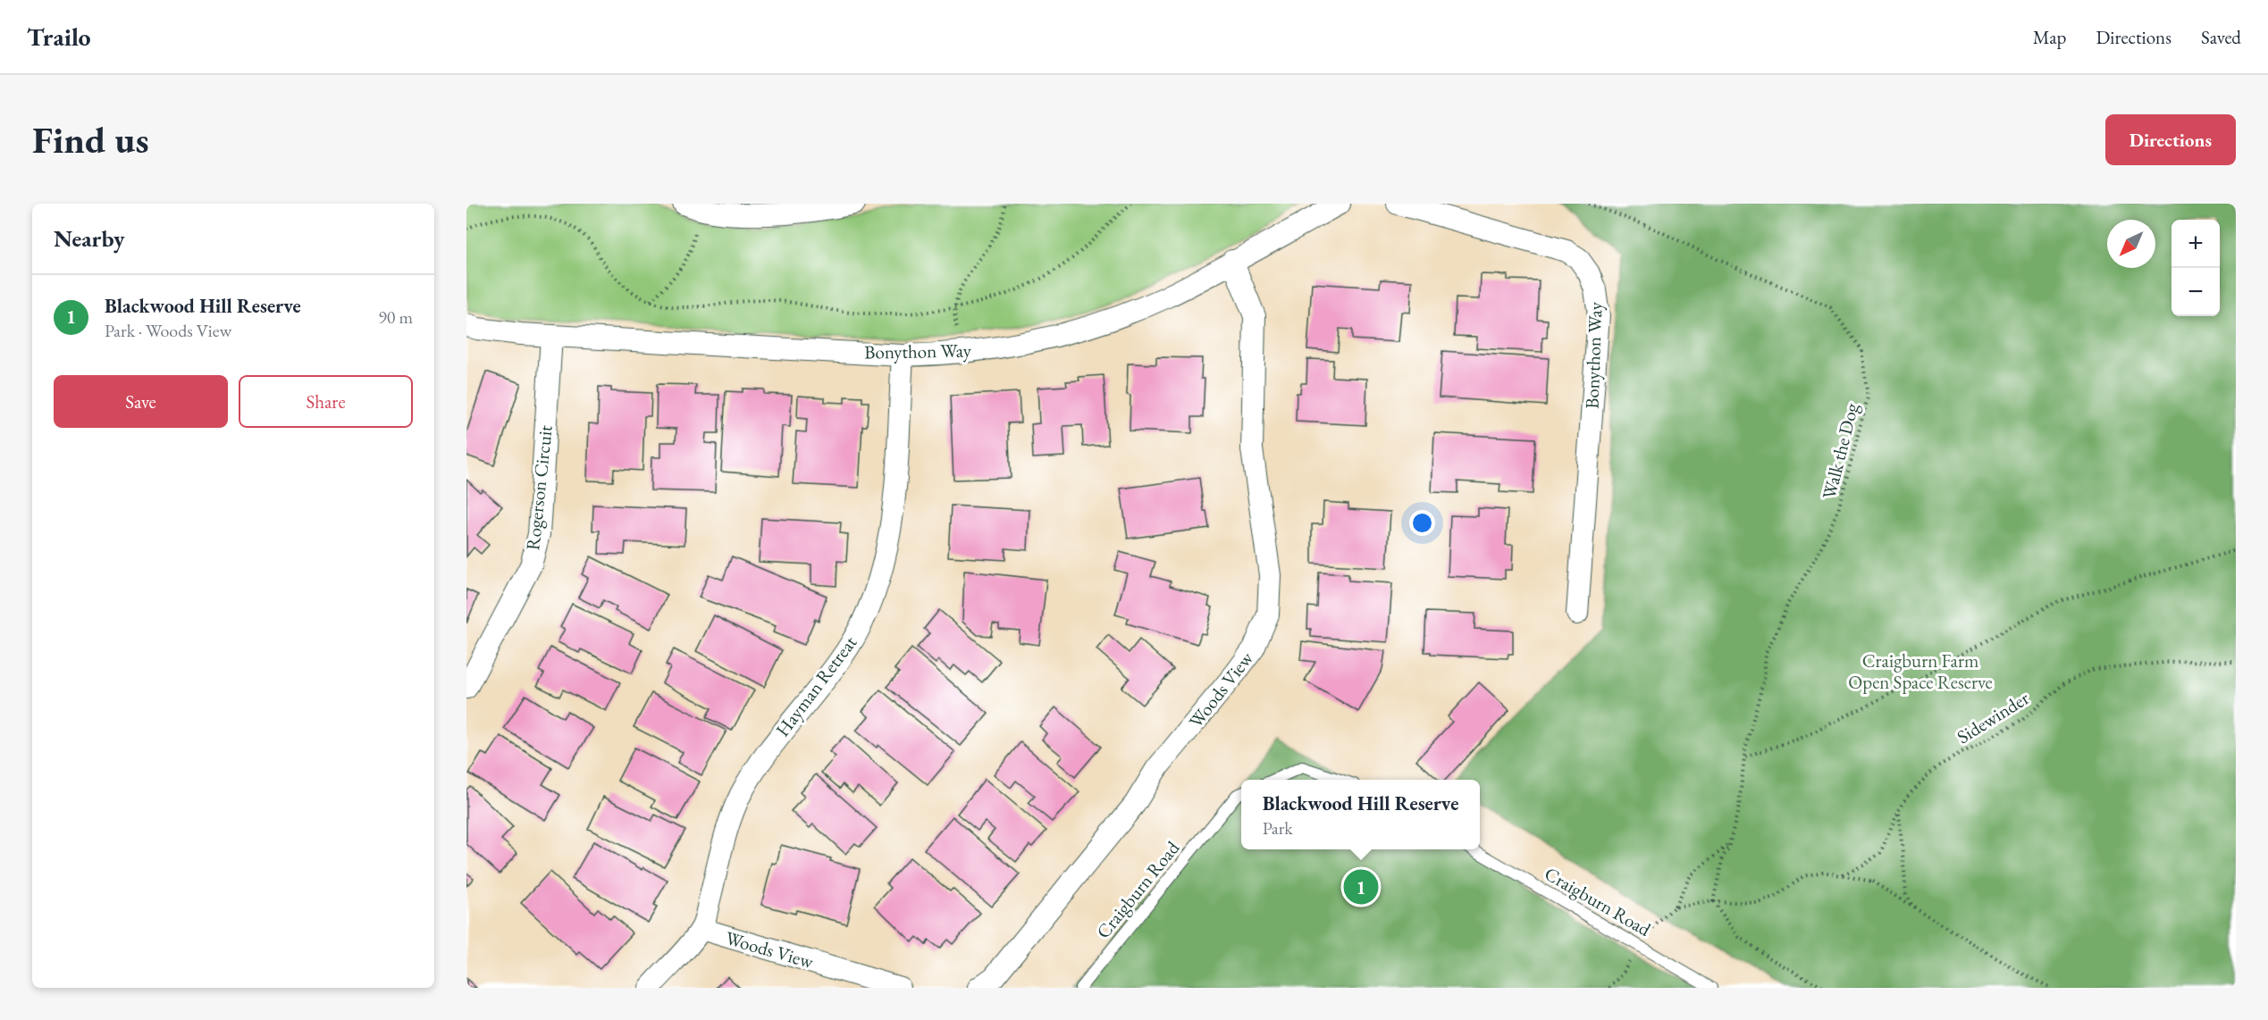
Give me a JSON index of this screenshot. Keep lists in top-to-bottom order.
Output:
{
  "streets": {
    "street": [
      "Bonython Way",
      "Rogerson Circuit",
      "Hayman Retreat",
      "Woods View"
    ],
    "lane": ["Craigburn Road"],
    "path": ["Walk the Dog", "Sidewinder"]
  },
  "crossings": [
    ["Bonython Way", "Rogerson Circuit"],
    ["Bonython Way", "Hayman Retreat"],
    ["Bonython Way", "Woods View"],
    ["Walk the Dog", "Sidewinder"],
    ["Hayman Retreat", "Woods View"]
  ],
  "parks": ["Craigburn Farm Open Space Reserve"],
  "north": "bottom left",
  "page": {
    "header": "Trailo",
    "nav": ["Map", "Directions", "Saved"],
    "buttons": [
      "Directions",
      ["Save", "Share"]
    ],
    "title": "Find us",
    "heading": "Nearby",
    "map_buttons": ["+", "−"],
    "list": [
      {
        "mark": "1",
        "name": "Blackwood Hill Reserve",
        "note": "Park · Woods View",
        "value": "90 m"
      }
    ],
    "popup": ["Blackwood Hill Reserve", "Park"],
    "pins": "1"
  }
}
